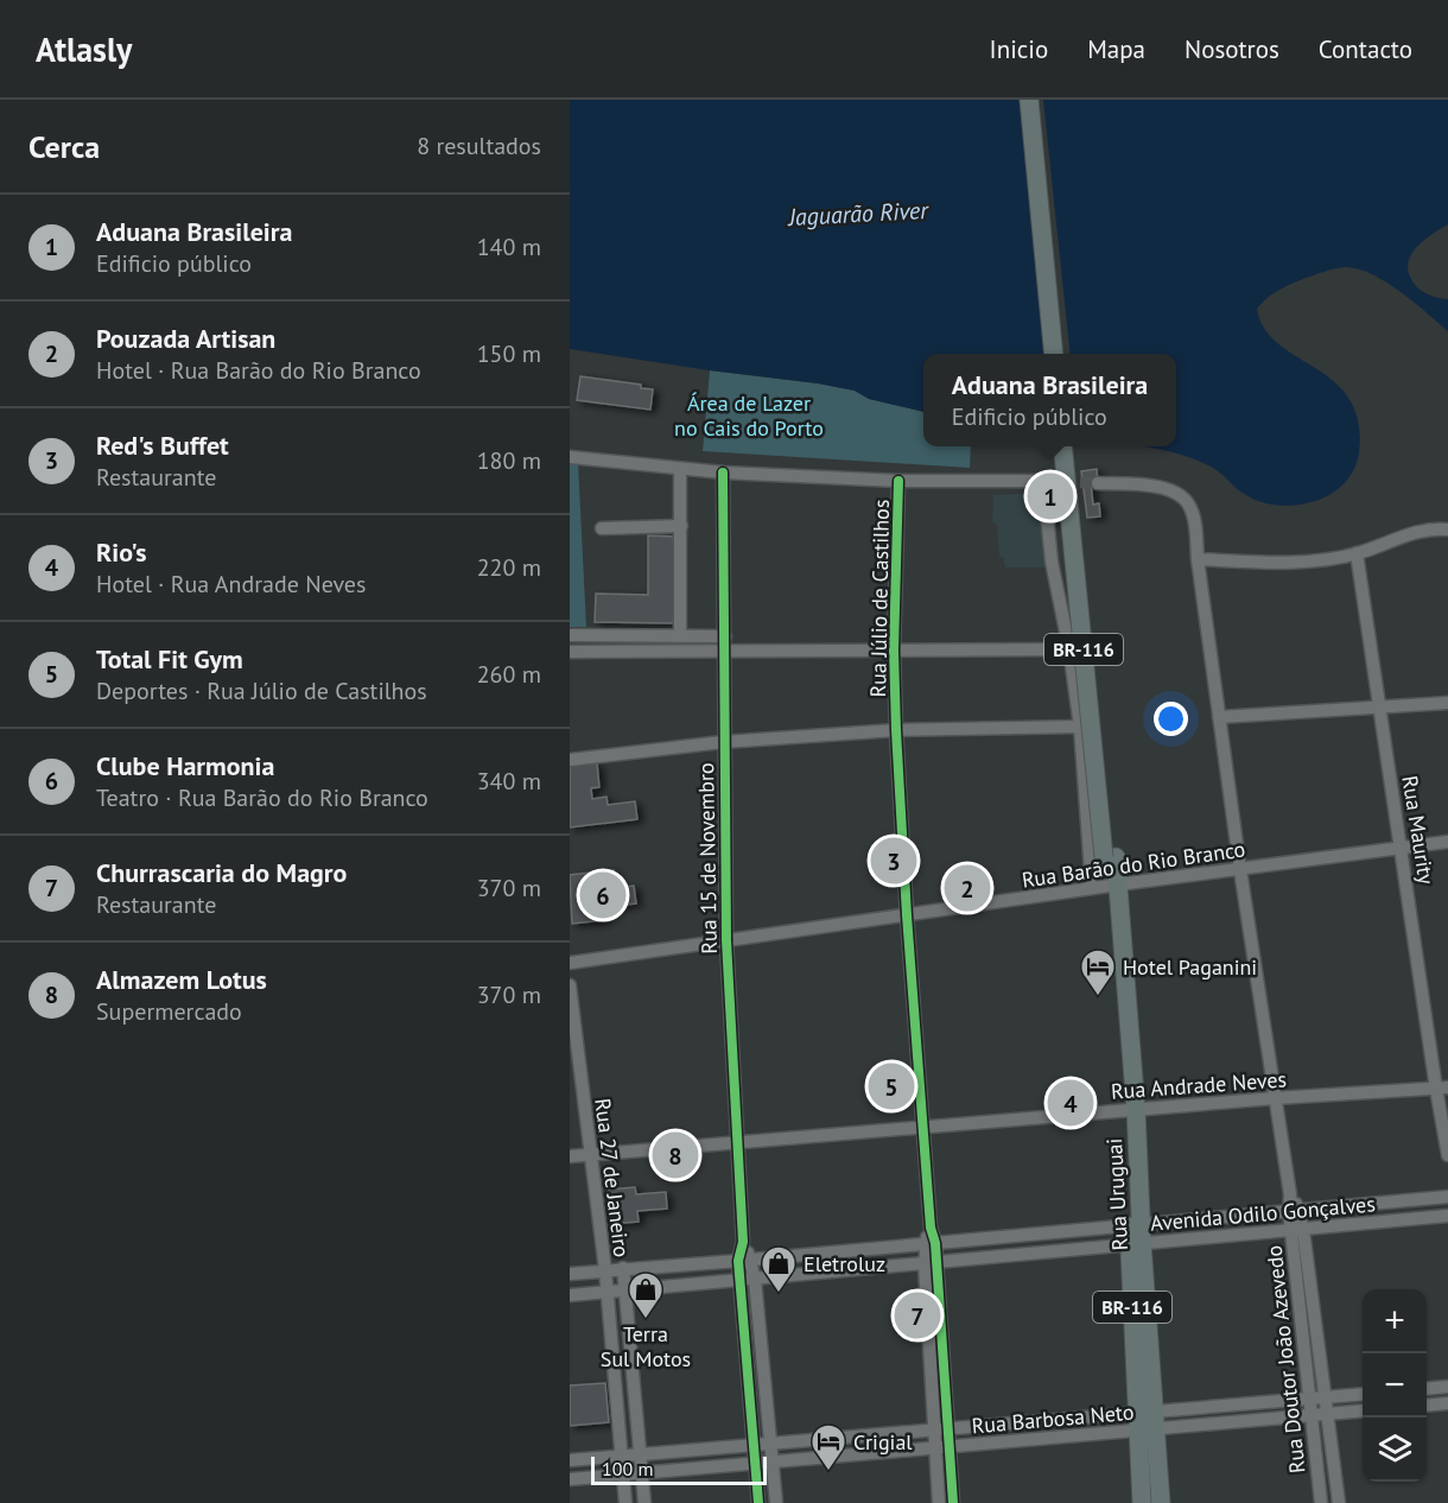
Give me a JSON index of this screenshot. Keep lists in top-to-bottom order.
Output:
{
  "streets": {
    "highway": ["BR-116", "Rua Uruguai"],
    "street": [
      "Rua Júlio de Castilhos",
      "Rua Maurity",
      "Rua 15 de Novembro",
      "Rua Barão do Rio Branco",
      "Rua Andrade Neves",
      "Rua 27 de Janeiro",
      "Avenida Odilo Gonçalves",
      "Rua Doutor João Azevedo",
      "Rua Barbosa Neto"
    ]
  },
  "crossings": [
    ["Rua Júlio de Castilhos", "Rua Barão do Rio Branco"],
    ["Rua Júlio de Castilhos", "Rua Andrade Neves"],
    ["Rua Júlio de Castilhos", "Avenida Odilo Gonçalves"],
    ["Rua Júlio de Castilhos", "Rua Barbosa Neto"],
    ["BR-116", "Rua Barão do Rio Branco"],
    ["BR-116", "Rua Uruguai"],
    ["Rua Maurity", "Rua Barão do Rio Branco"],
    ["Rua Maurity", "Rua Andrade Neves"],
    ["Rua 15 de Novembro", "Rua Barão do Rio Branco"],
    ["Rua 15 de Novembro", "Rua Andrade Neves"],
    ["Rua 15 de Novembro", "Avenida Odilo Gonçalves"],
    ["Rua 15 de Novembro", "Rua Barbosa Neto"],
    ["Rua Barão do Rio Branco", "Rua Uruguai"],
    ["Rua Barão do Rio Branco", "Rua Doutor João Azevedo"],
    ["Rua Andrade Neves", "Rua 27 de Janeiro"],
    ["Rua Andrade Neves", "Rua Uruguai"],
    ["Rua Andrade Neves", "Rua Doutor João Azevedo"],
    ["Rua 27 de Janeiro", "Avenida Odilo Gonçalves"],
    ["Rua 27 de Janeiro", "Rua Barbosa Neto"],
    ["Rua Uruguai", "Avenida Odilo Gonçalves"],
    ["Rua Uruguai", "Rua Barbosa Neto"],
    ["Avenida Odilo Gonçalves", "Rua Doutor João Azevedo"],
    ["Rua Doutor João Azevedo", "Rua Barbosa Neto"]
  ],
  "water": ["Jaguarão River"],
  "parks": ["Área de Lazer no Cais do Porto"],
  "places": {
    "hotel": ["Hotel Paganini", "Crigial"],
    "shop": ["Eletroluz", "Terra Sul Motos"]
  },
  "scale_bar": "100 m",
  "page": {
    "header": "Atlasly",
    "nav": [
      "Inicio",
      "Mapa",
      "Nosotros",
      "Contacto"
    ],
    "heading": ["Cerca", "8 resultados"],
    "list": [
      {
        "mark": "1",
        "name": "Aduana Brasileira",
        "note": "Edificio público",
        "value": "140 m"
      },
      {
        "mark": "2",
        "name": "Pouzada Artisan",
        "note": "Hotel · Rua Barão do Rio Branco",
        "value": "150 m"
      },
      {
        "mark": "3",
        "name": "Red's Buffet",
        "note": "Restaurante",
        "value": "180 m"
      },
      {
        "mark": "4",
        "name": "Rio's",
        "note": "Hotel · Rua Andrade Neves",
        "value": "220 m"
      },
      {
        "mark": "5",
        "name": "Total Fit Gym",
        "note": "Deportes · Rua Júlio de Castilhos",
        "value": "260 m"
      },
      {
        "mark": "6",
        "name": "Clube Harmonia",
        "note": "Teatro · Rua Barão do Rio Branco",
        "value": "340 m"
      },
      {
        "mark": "7",
        "name": "Churrascaria do Magro",
        "note": "Restaurante",
        "value": "370 m"
      },
      {
        "mark": "8",
        "name": "Almazem Lotus",
        "note": "Supermercado",
        "value": "370 m"
      }
    ],
    "popup": ["Aduana Brasileira", "Edificio público"],
    "pins": [
      "1",
      "3",
      "2",
      "6",
      "5",
      "4",
      "8",
      "7"
    ],
    "map_buttons": ["+", "−"],
    "scale": "100 m"
  }
}
